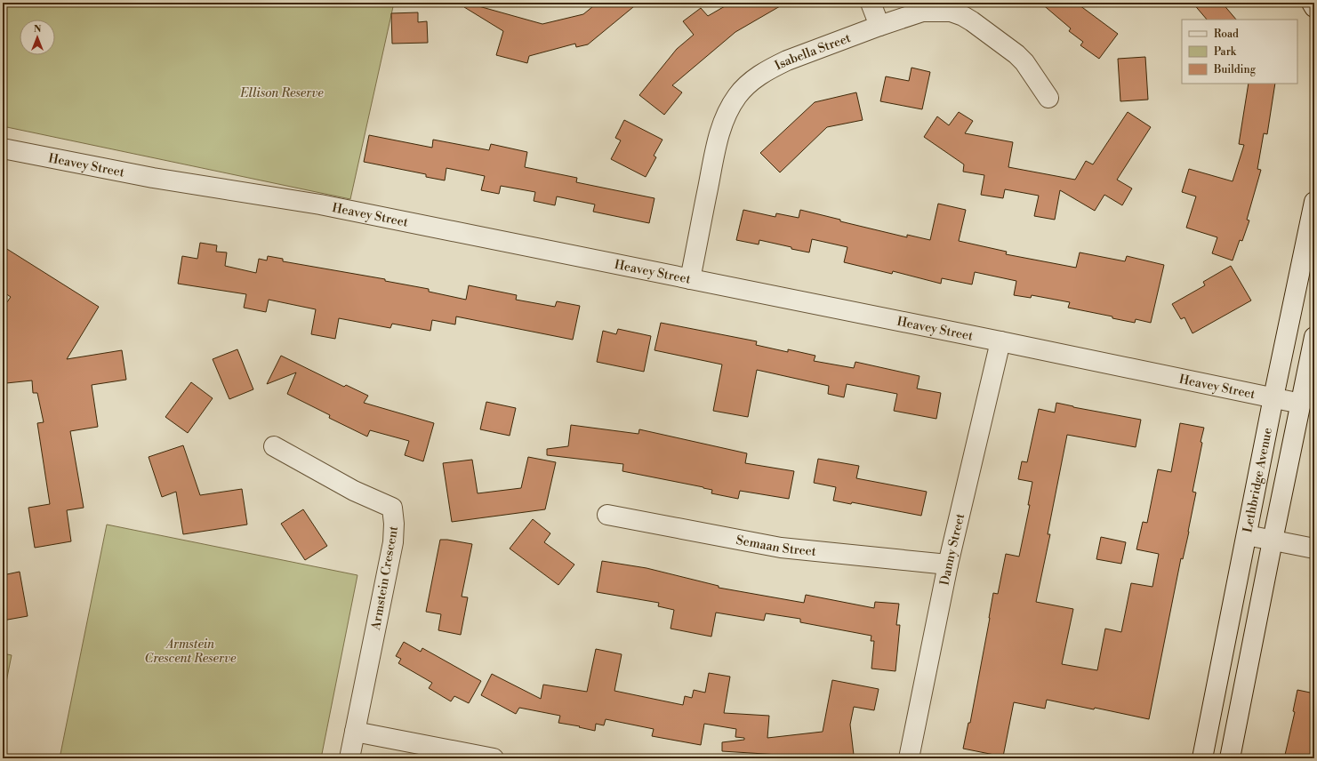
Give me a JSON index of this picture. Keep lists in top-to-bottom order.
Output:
{
  "streets": {
    "street": [
      "Isabella Street",
      "Heavey Street",
      "Lethbridge Avenue",
      "Semaan Street",
      "Danny Street",
      "Armstein Crescent"
    ]
  },
  "crossings": [
    ["Isabella Street", "Heavey Street"],
    ["Heavey Street", "Lethbridge Avenue"],
    ["Heavey Street", "Danny Street"],
    ["Semaan Street", "Danny Street"]
  ],
  "parks": ["Ellison Reserve", "Armstein Crescent Reserve"],
  "legend": ["Road", "Park", "Building"],
  "north": "top"
}
